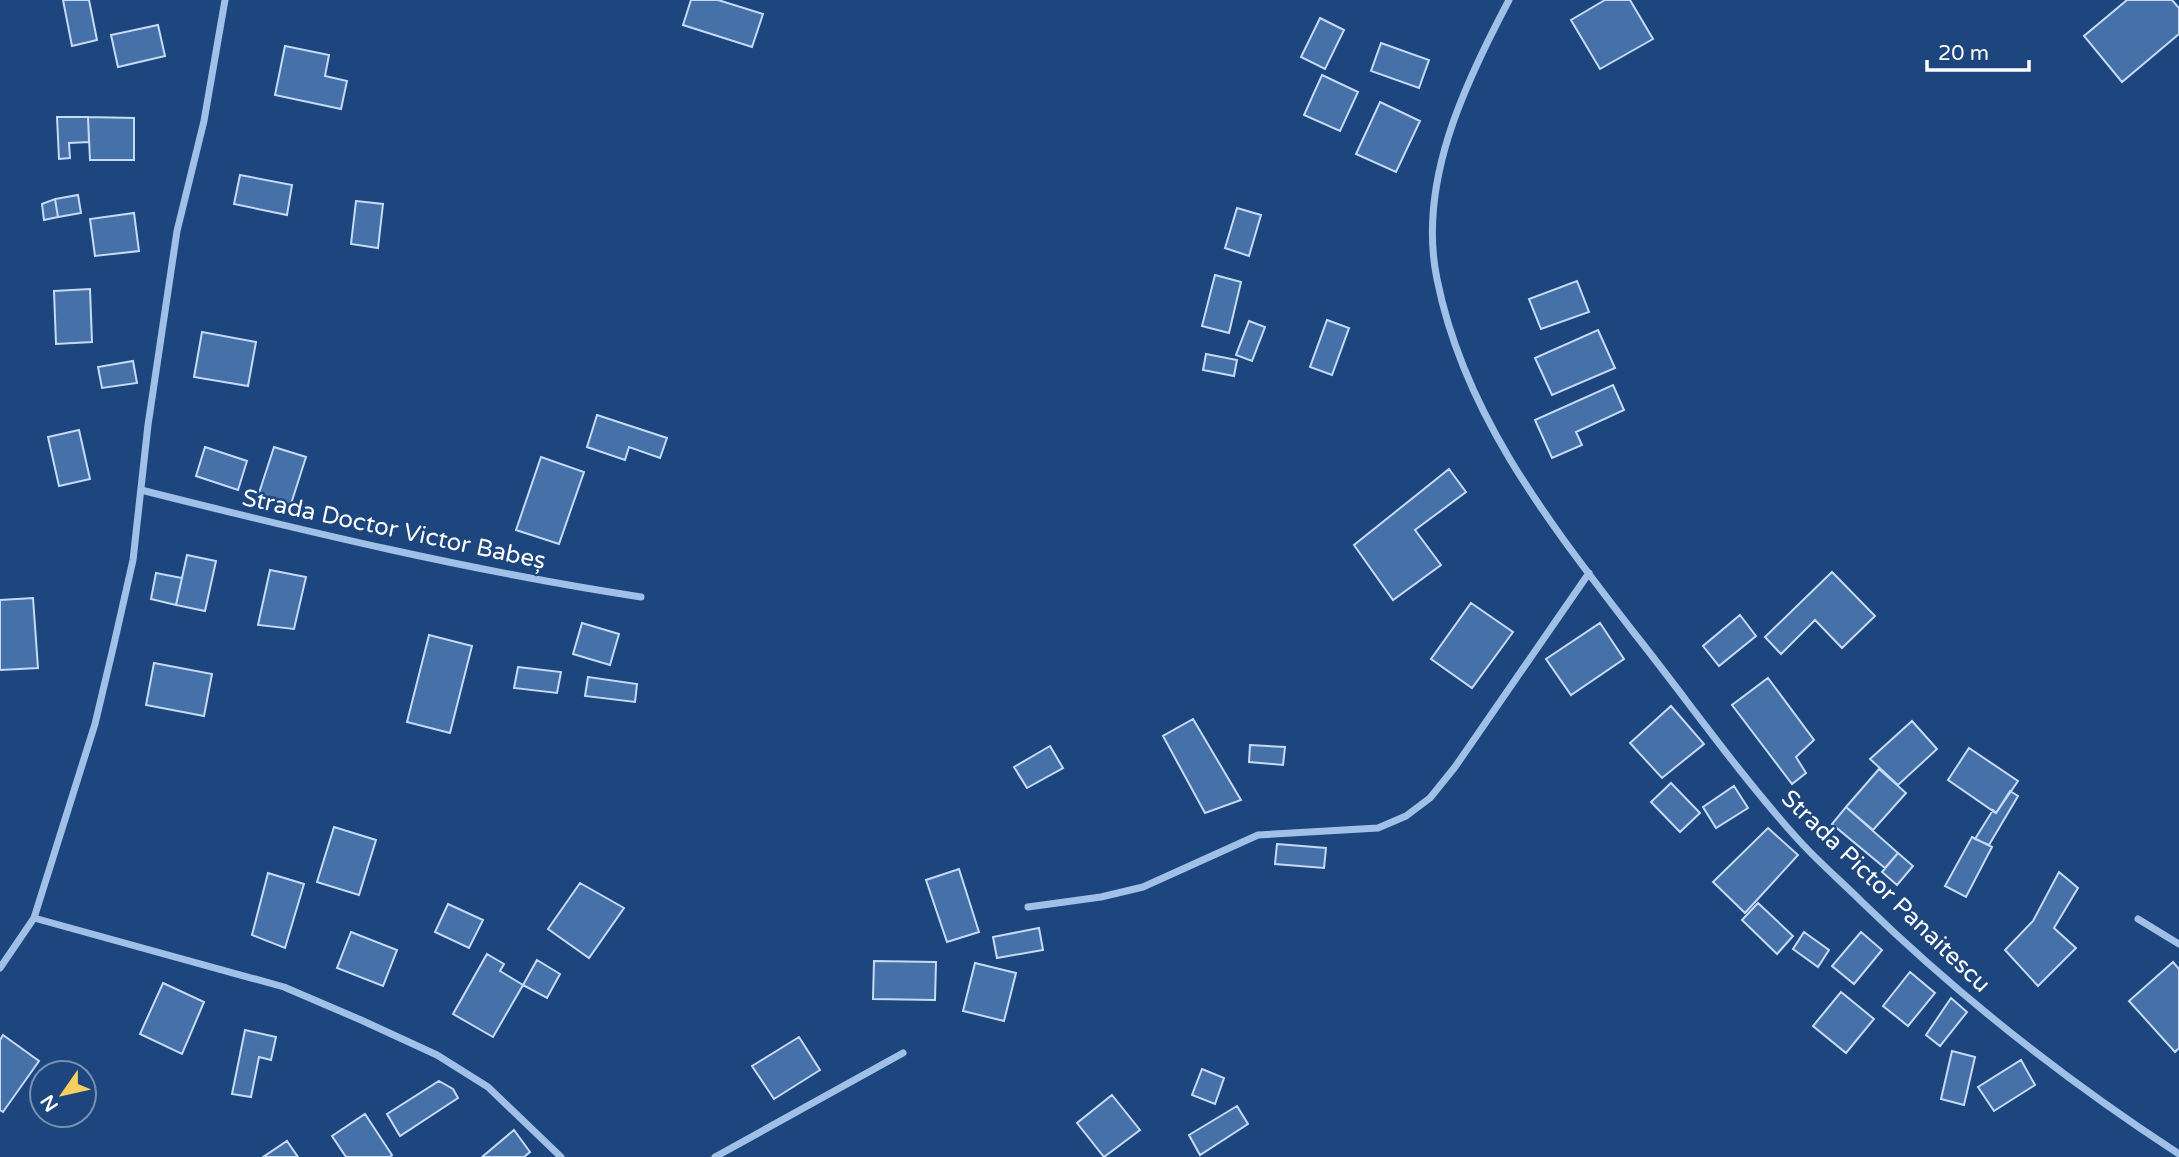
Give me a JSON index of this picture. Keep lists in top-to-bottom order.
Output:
{
  "streets": {
    "street": ["Strada Doctor Victor Babeș", "Strada Pictor Panaitescu"]
  },
  "scale_bar": "20 m",
  "north": "bottom left"
}
